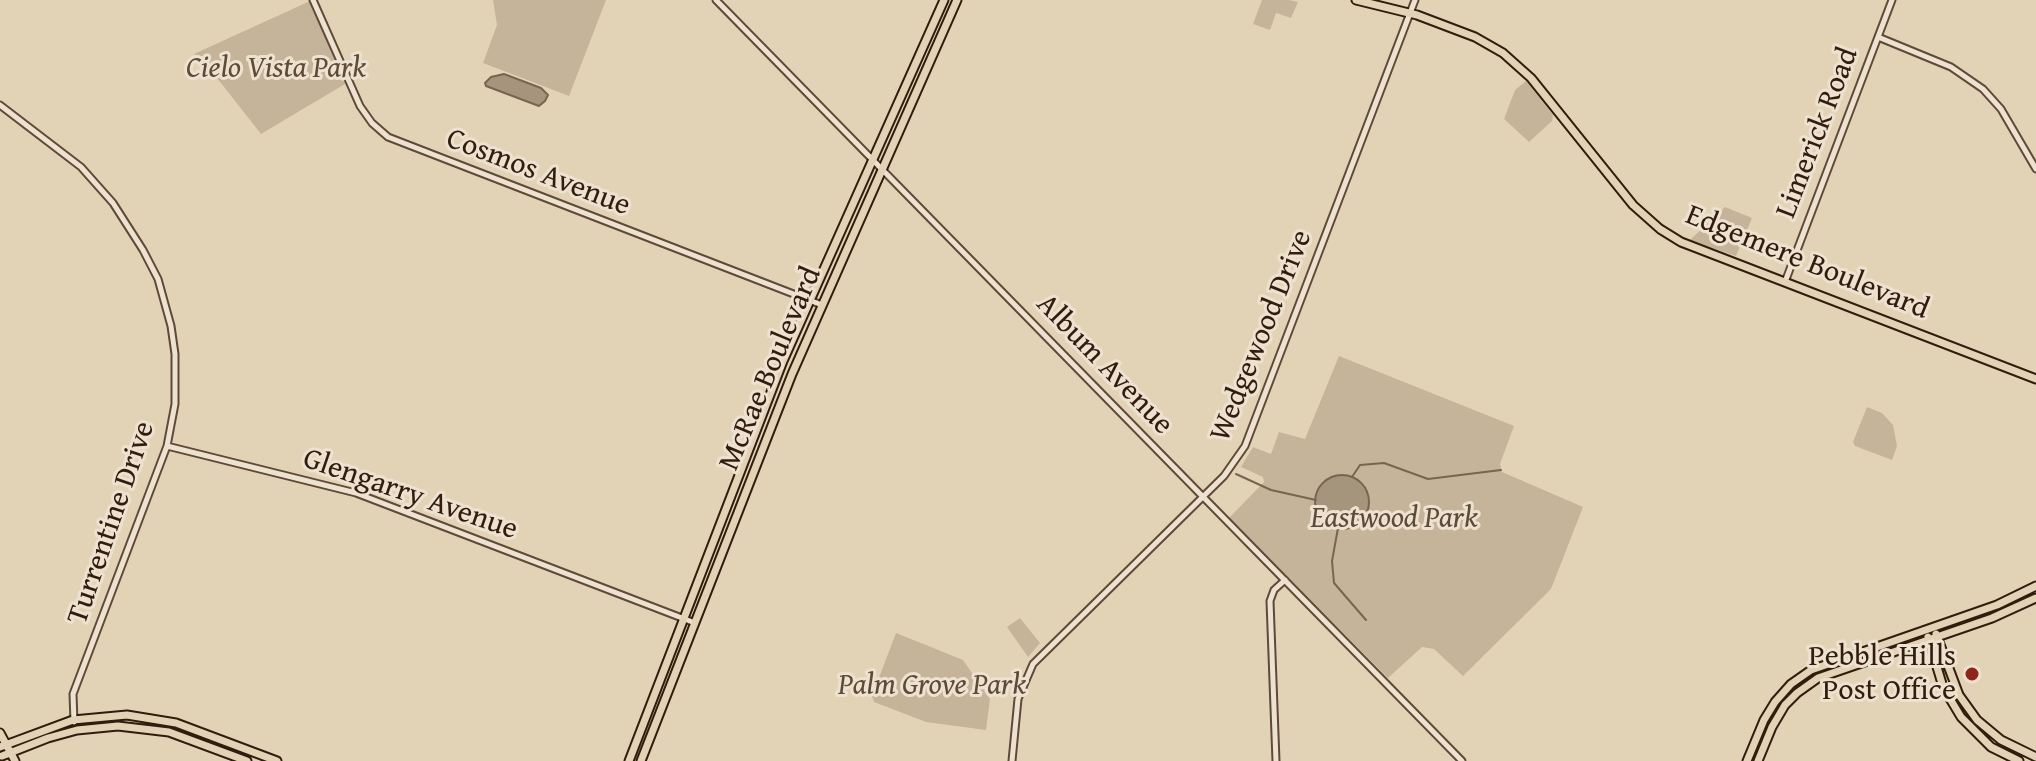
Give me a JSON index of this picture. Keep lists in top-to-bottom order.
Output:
{
  "streets": {
    "main road": ["Edgemere Boulevard", "McRae Boulevard"],
    "street": [
      "Limerick Road",
      "Cosmos Avenue",
      "Wedgewood Drive",
      "Album Avenue",
      "Glengarry Avenue",
      "Turrentine Drive"
    ]
  },
  "crossings": [
    ["Limerick Road", "Edgemere Boulevard"],
    ["Cosmos Avenue", "McRae Boulevard"],
    ["Edgemere Boulevard", "Wedgewood Drive"],
    ["Wedgewood Drive", "Album Avenue"],
    ["Album Avenue", "McRae Boulevard"],
    ["McRae Boulevard", "Glengarry Avenue"],
    ["Glengarry Avenue", "Turrentine Drive"]
  ],
  "parks": ["Cielo Vista Park", "Eastwood Park", "Palm Grove Park"],
  "places": ["Pebble Hills Post Office"]
}
